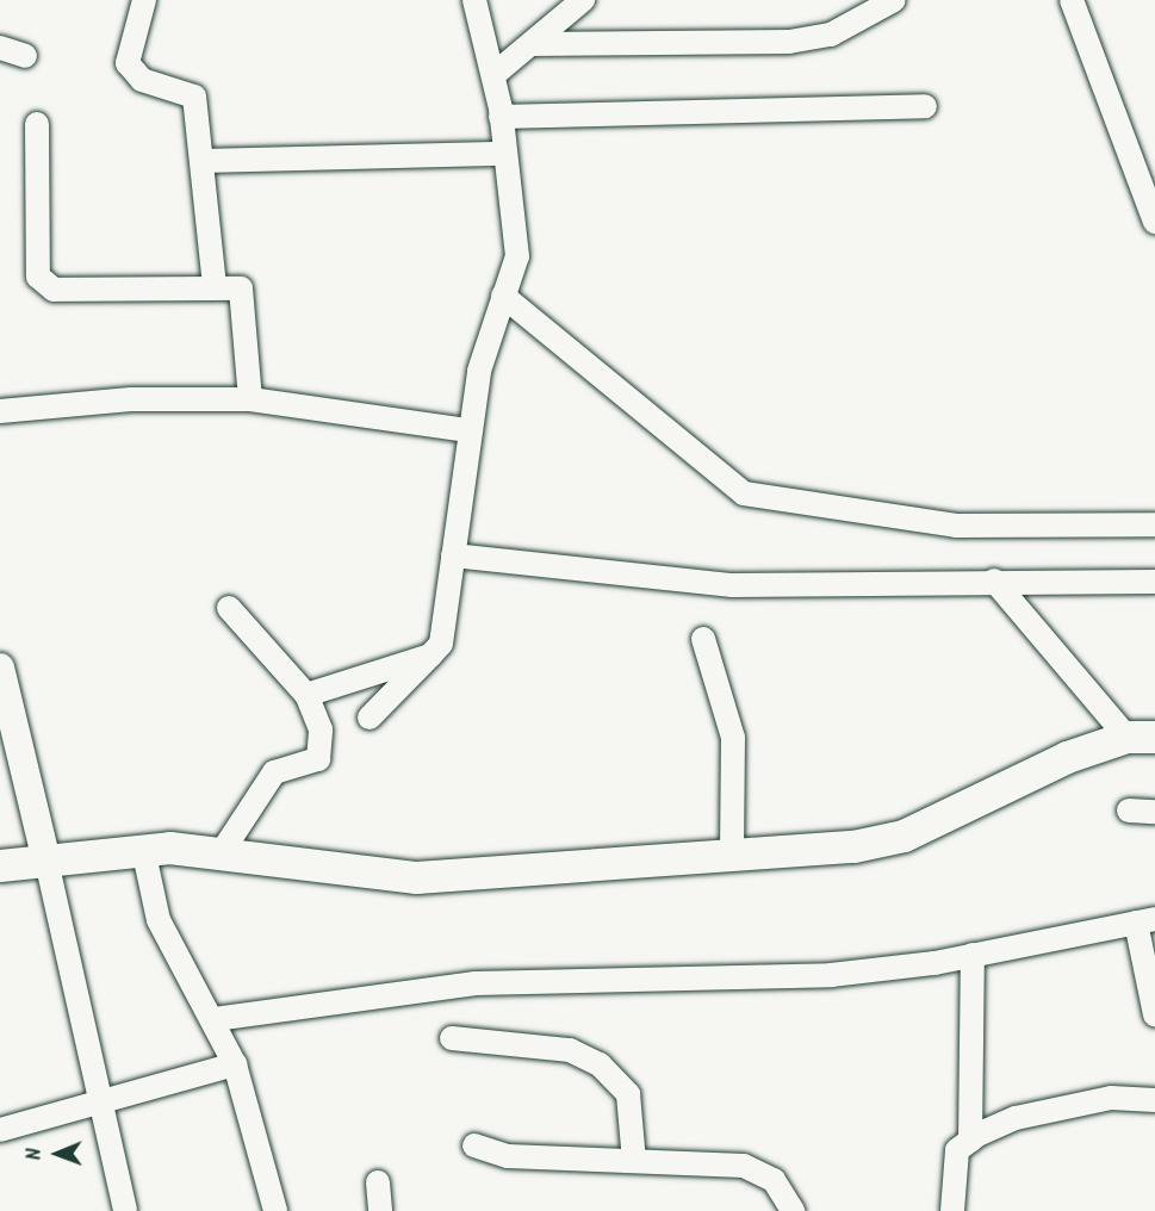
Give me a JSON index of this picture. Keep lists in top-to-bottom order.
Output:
{
  "north": "left"
}
